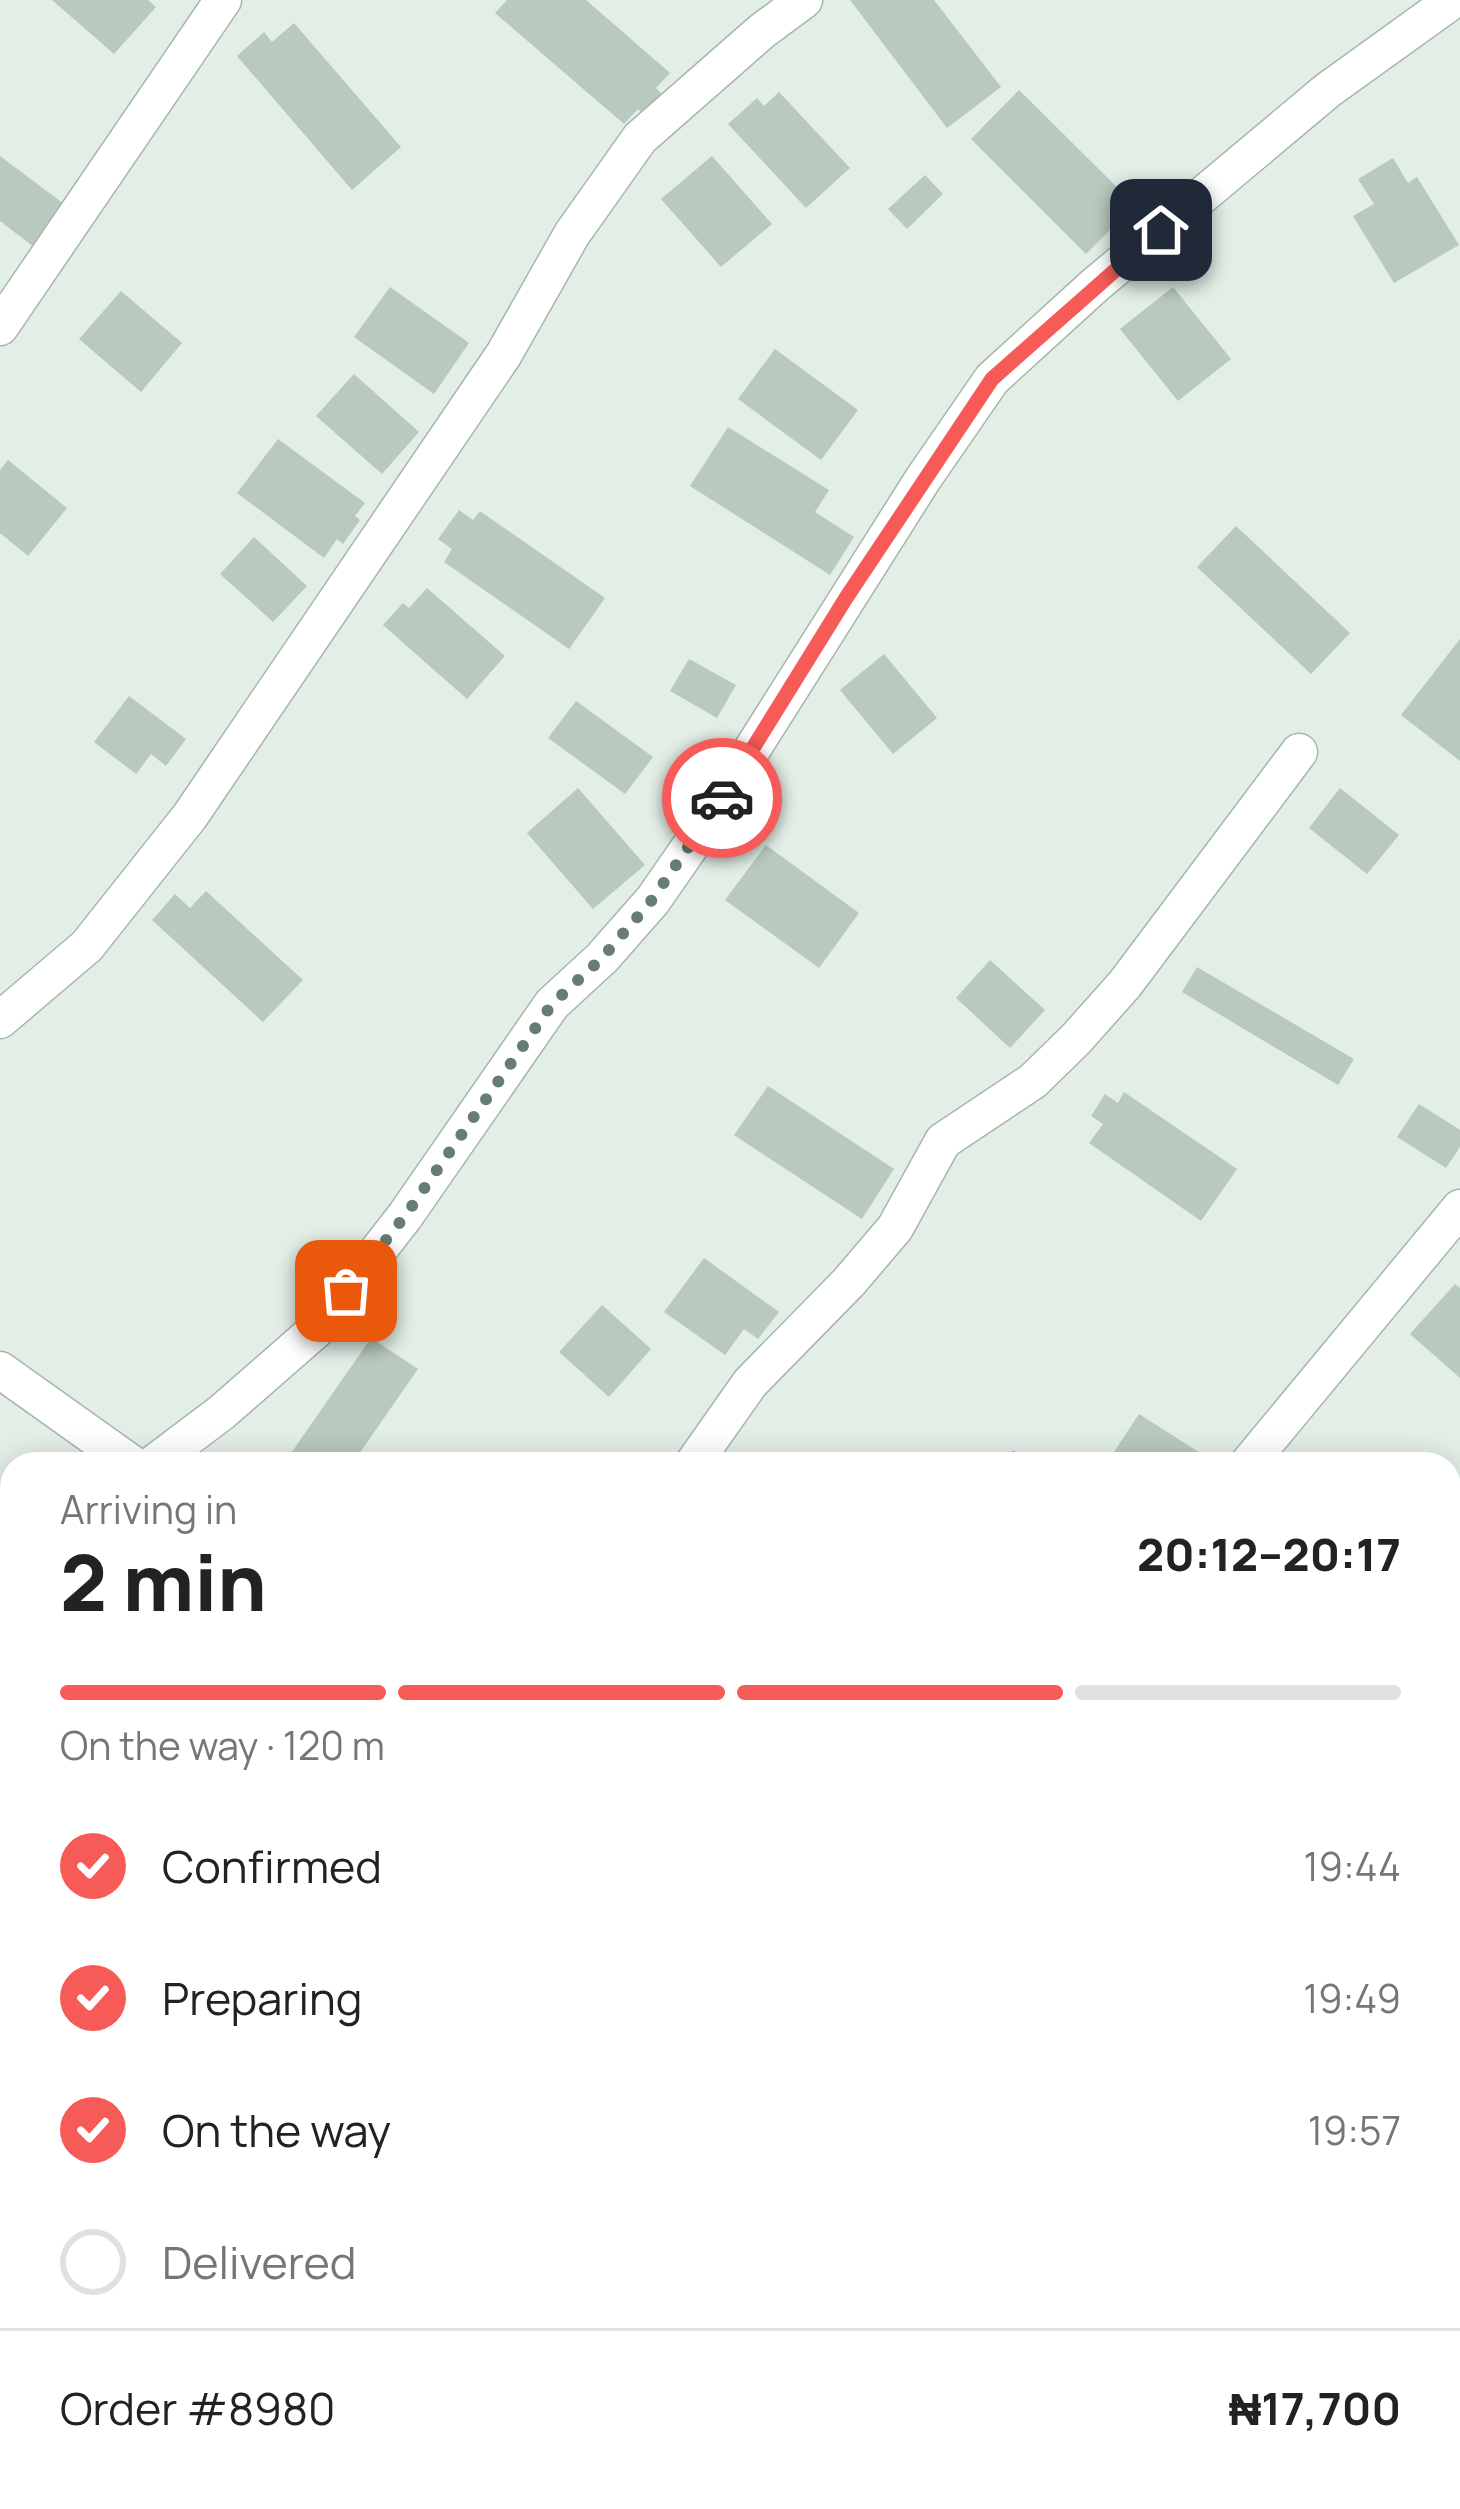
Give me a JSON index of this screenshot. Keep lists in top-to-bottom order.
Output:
{
  "page": {
    "heading": ["2 min", "Arriving in", "20:12–20:17"],
    "panel": ["Order #8980", "₦17,700"],
    "bar": "On the way · 120 m",
    "list": [
      ["Confirmed", "19:44"],
      ["Preparing", "19:49"],
      ["On the way", "19:57"],
      "Delivered"
    ]
  }
}
